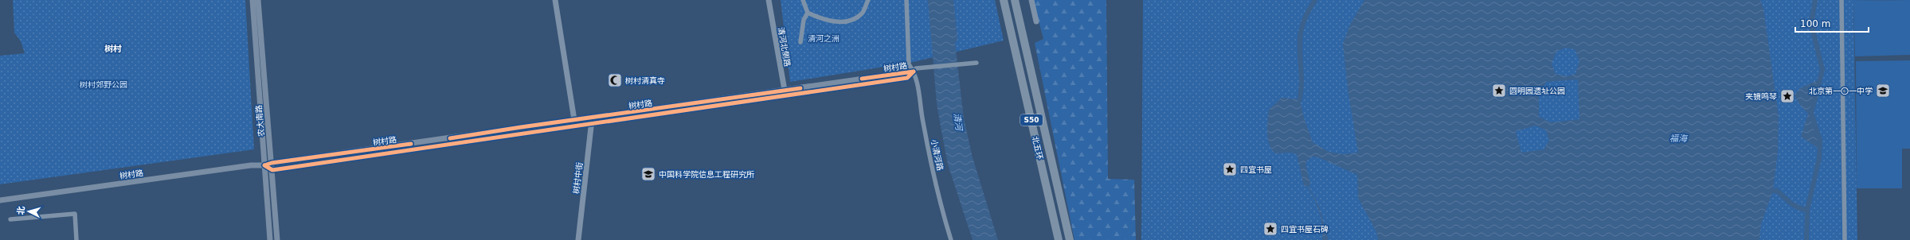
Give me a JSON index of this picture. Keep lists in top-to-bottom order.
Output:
{
  "streets": {
    "highway": ["S50", "北五环"],
    "main road": ["树村路", "农大南路"],
    "street": ["清河北侧路", "小清河路", "树村中街"]
  },
  "crossings": [
    ["清河北侧路", "树村路"],
    ["树村路", "农大南路"],
    ["树村路", "小清河路"],
    ["树村路", "树村中街"]
  ],
  "districts": ["树村"],
  "water": ["清河", "福海"],
  "parks": ["清河之洲", "树村郊野公园"],
  "places": {
    "mosque": ["树村清真寺"],
    "place": [
      "圆明园遗址公园",
      "夹镜鸣琴",
      "四宜书屋",
      "四宜书屋石碑"
    ],
    "school or university": ["北京第一〇一中学", "中国科学院信息工程研究所"]
  },
  "scale_bar": "100 m",
  "north": "left"
}
